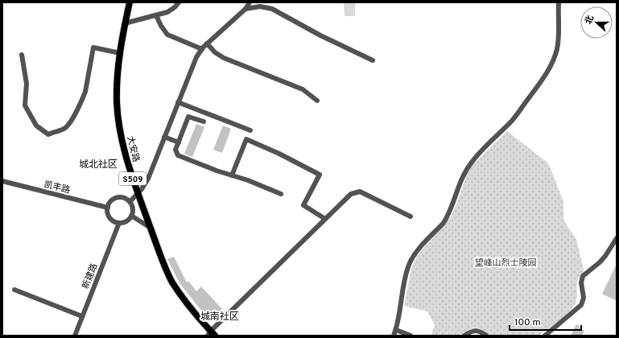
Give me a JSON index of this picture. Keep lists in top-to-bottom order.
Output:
{
  "streets": {
    "main road": ["大安路", "S509"],
    "street": ["凯丰路", "新建路"]
  },
  "crossings": [
    ["凯丰路", "新建路"]
  ],
  "districts": ["城北社区", "城南社区"],
  "parks": ["望峰山烈士陵园"],
  "scale_bar": "100 m",
  "north": "left"
}
